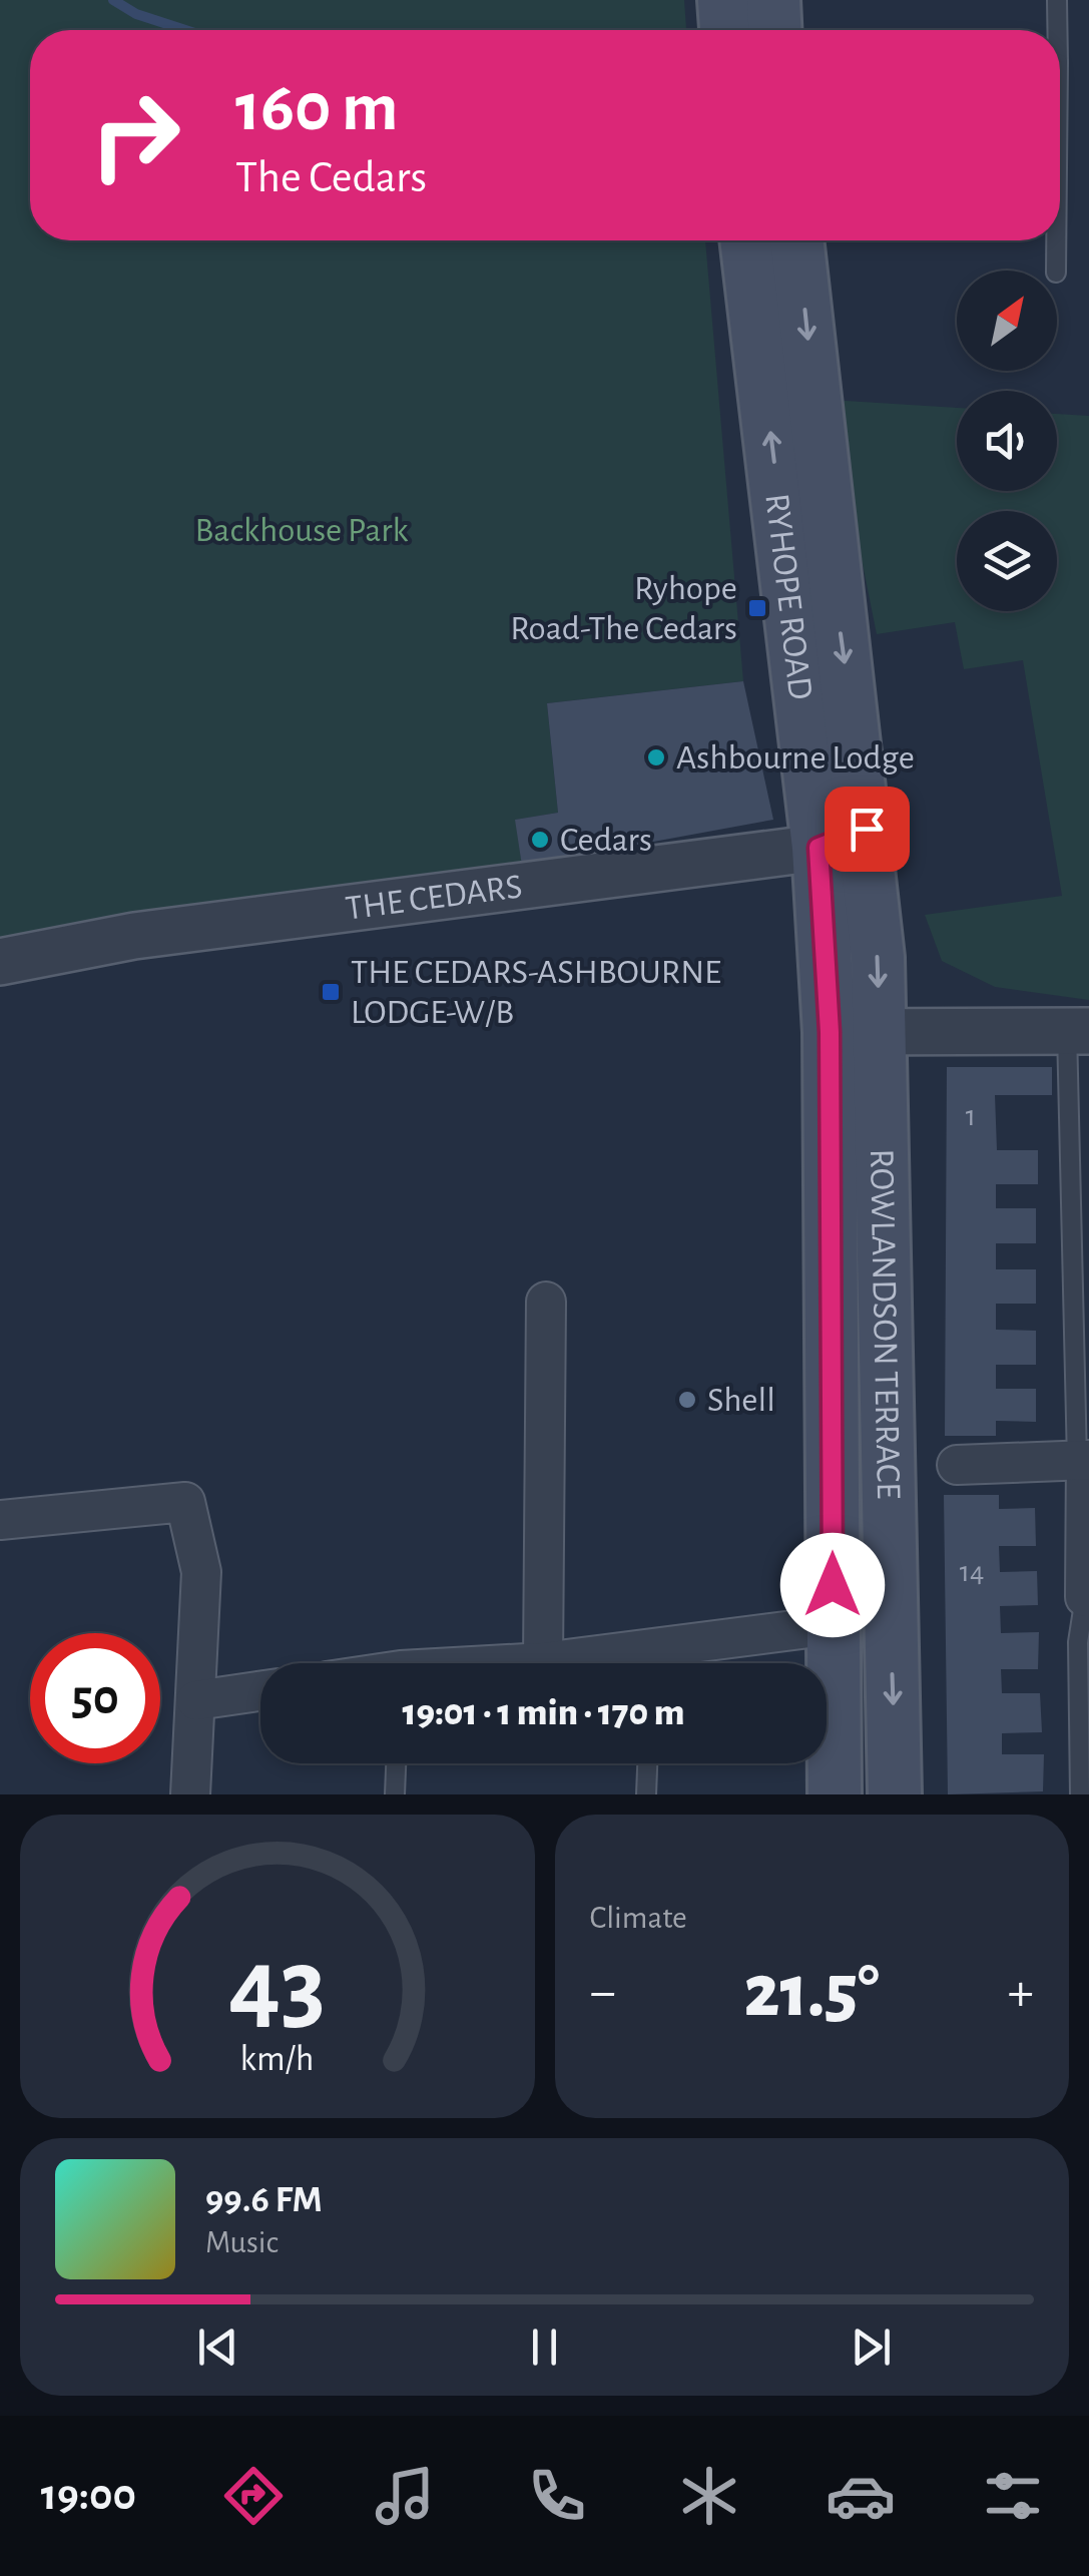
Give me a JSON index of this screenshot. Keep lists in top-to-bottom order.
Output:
{
  "streets": {
    "main road": ["RYHOPE ROAD", "ROWLANDSON TERRACE"],
    "street": ["THE CEDARS"]
  },
  "crossings": [
    ["RYHOPE ROAD", "THE CEDARS"],
    ["RYHOPE ROAD", "ROWLANDSON TERRACE"]
  ],
  "parks": ["Backhouse Park"],
  "places": {
    "transit": ["Ryhope Road-The Cedars", "THE CEDARS-ASHBOURNE LODGE-W/B"],
    "other": ["Ashbourne Lodge", "Cedars", "Shell"]
  },
  "house_numbers": ["1", "14"],
  "north": "top right",
  "page": {
    "turn": ["160 m", "The Cedars"],
    "limit": "50",
    "trip": "19:01 · 1 min · 170 m",
    "tile": "Climate",
    "heat": ["−", "21.5°", "+"],
    "song": ["99.6 FM", "Music"],
    "tabs": "19:00",
    "gauge": ["43", "km/h"]
  }
}
